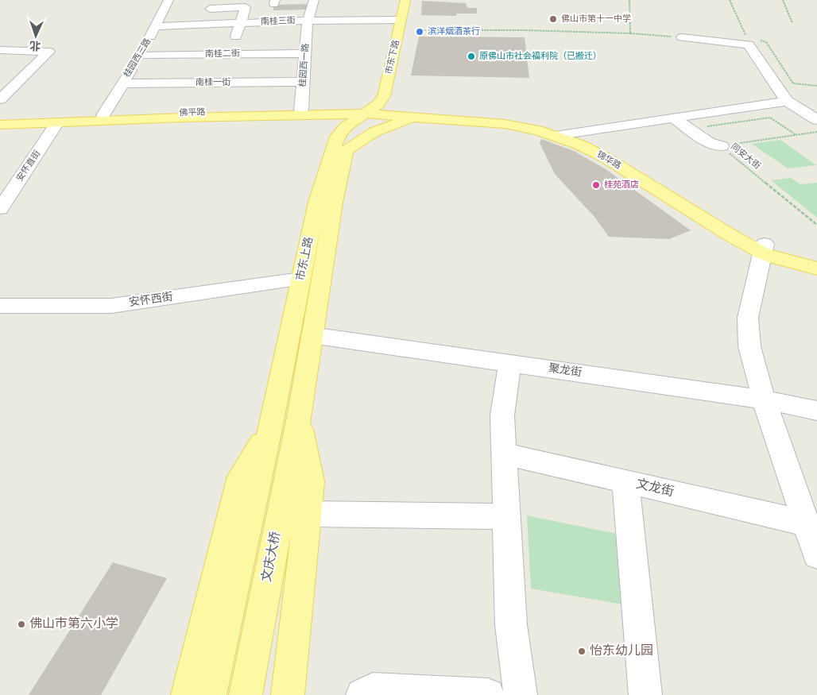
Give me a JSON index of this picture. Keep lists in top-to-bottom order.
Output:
{
  "streets": {
    "main road": [
      "市东下路",
      "佛平路",
      "锦华路",
      "市东上路",
      "文庆大桥"
    ],
    "street": [
      "南桂三街",
      "南桂二街",
      "桂园西三路",
      "桂园西一路",
      "南桂一街",
      "安怀直街",
      "安怀西街",
      "聚龙街",
      "文龙街"
    ],
    "path": ["同安大街"]
  },
  "crossings": [
    ["南桂三街", "市东下路"],
    ["南桂三街", "桂园西三路"],
    ["南桂三街", "桂园西一路"],
    ["南桂二街", "桂园西三路"],
    ["南桂二街", "桂园西一路"],
    ["市东下路", "佛平路"],
    ["市东下路", "锦华路"],
    ["市东下路", "市东上路"],
    ["桂园西三路", "南桂一街"],
    ["桂园西三路", "佛平路"],
    ["桂园西一路", "南桂一街"],
    ["桂园西一路", "佛平路"],
    ["佛平路", "锦华路"],
    ["佛平路", "安怀直街"],
    ["佛平路", "市东上路"],
    ["锦华路", "市东上路"],
    ["市东上路", "安怀西街"],
    ["市东上路", "聚龙街"],
    ["市东上路", "文庆大桥"]
  ],
  "places": [
    "佛山市第十一中学",
    "滨洋烟酒茶行",
    "原佛山市社会福利院（已搬迁）",
    "桂苑酒店",
    "佛山市第六小学",
    "怡东幼儿园"
  ],
  "north": "bottom"
}
